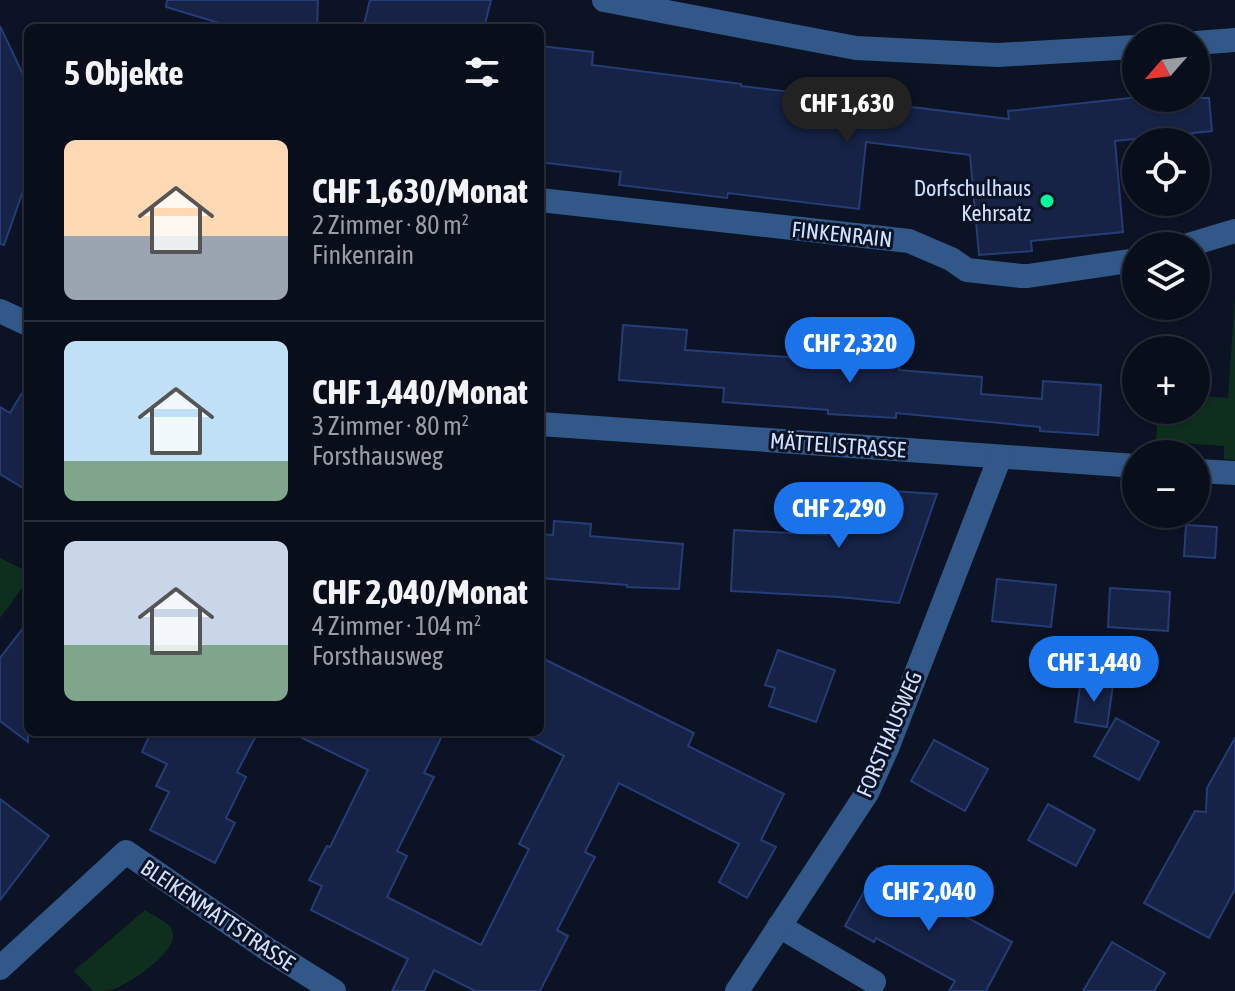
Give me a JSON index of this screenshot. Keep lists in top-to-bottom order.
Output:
{
  "streets": {
    "street": [
      "FINKENRAIN",
      "MÄTTELISTRASSE",
      "FORSTHAUSWEG",
      "BLEIKENMATTSTRASSE"
    ]
  },
  "crossings": [
    ["MÄTTELISTRASSE", "FORSTHAUSWEG"]
  ],
  "places": ["Dorfschulhaus Kehrsatz"],
  "north": "bottom left",
  "page": {
    "map_buttons": ["+", "−"],
    "heading": "5 Objekte",
    "price": [
      "CHF 1,630",
      "CHF 2,320",
      "CHF 2,290",
      "CHF 1,440",
      "CHF 2,040"
    ],
    "list": [
      {
        "name": "CHF 1,630/Monat",
        "note": "2 Zimmer · 80 m² · Finkenrain"
      },
      {
        "name": "CHF 1,440/Monat",
        "note": "3 Zimmer · 80 m² · Forsthausweg"
      },
      {
        "name": "CHF 2,040/Monat",
        "note": "4 Zimmer · 104 m² · Forsthausweg"
      }
    ]
  }
}
